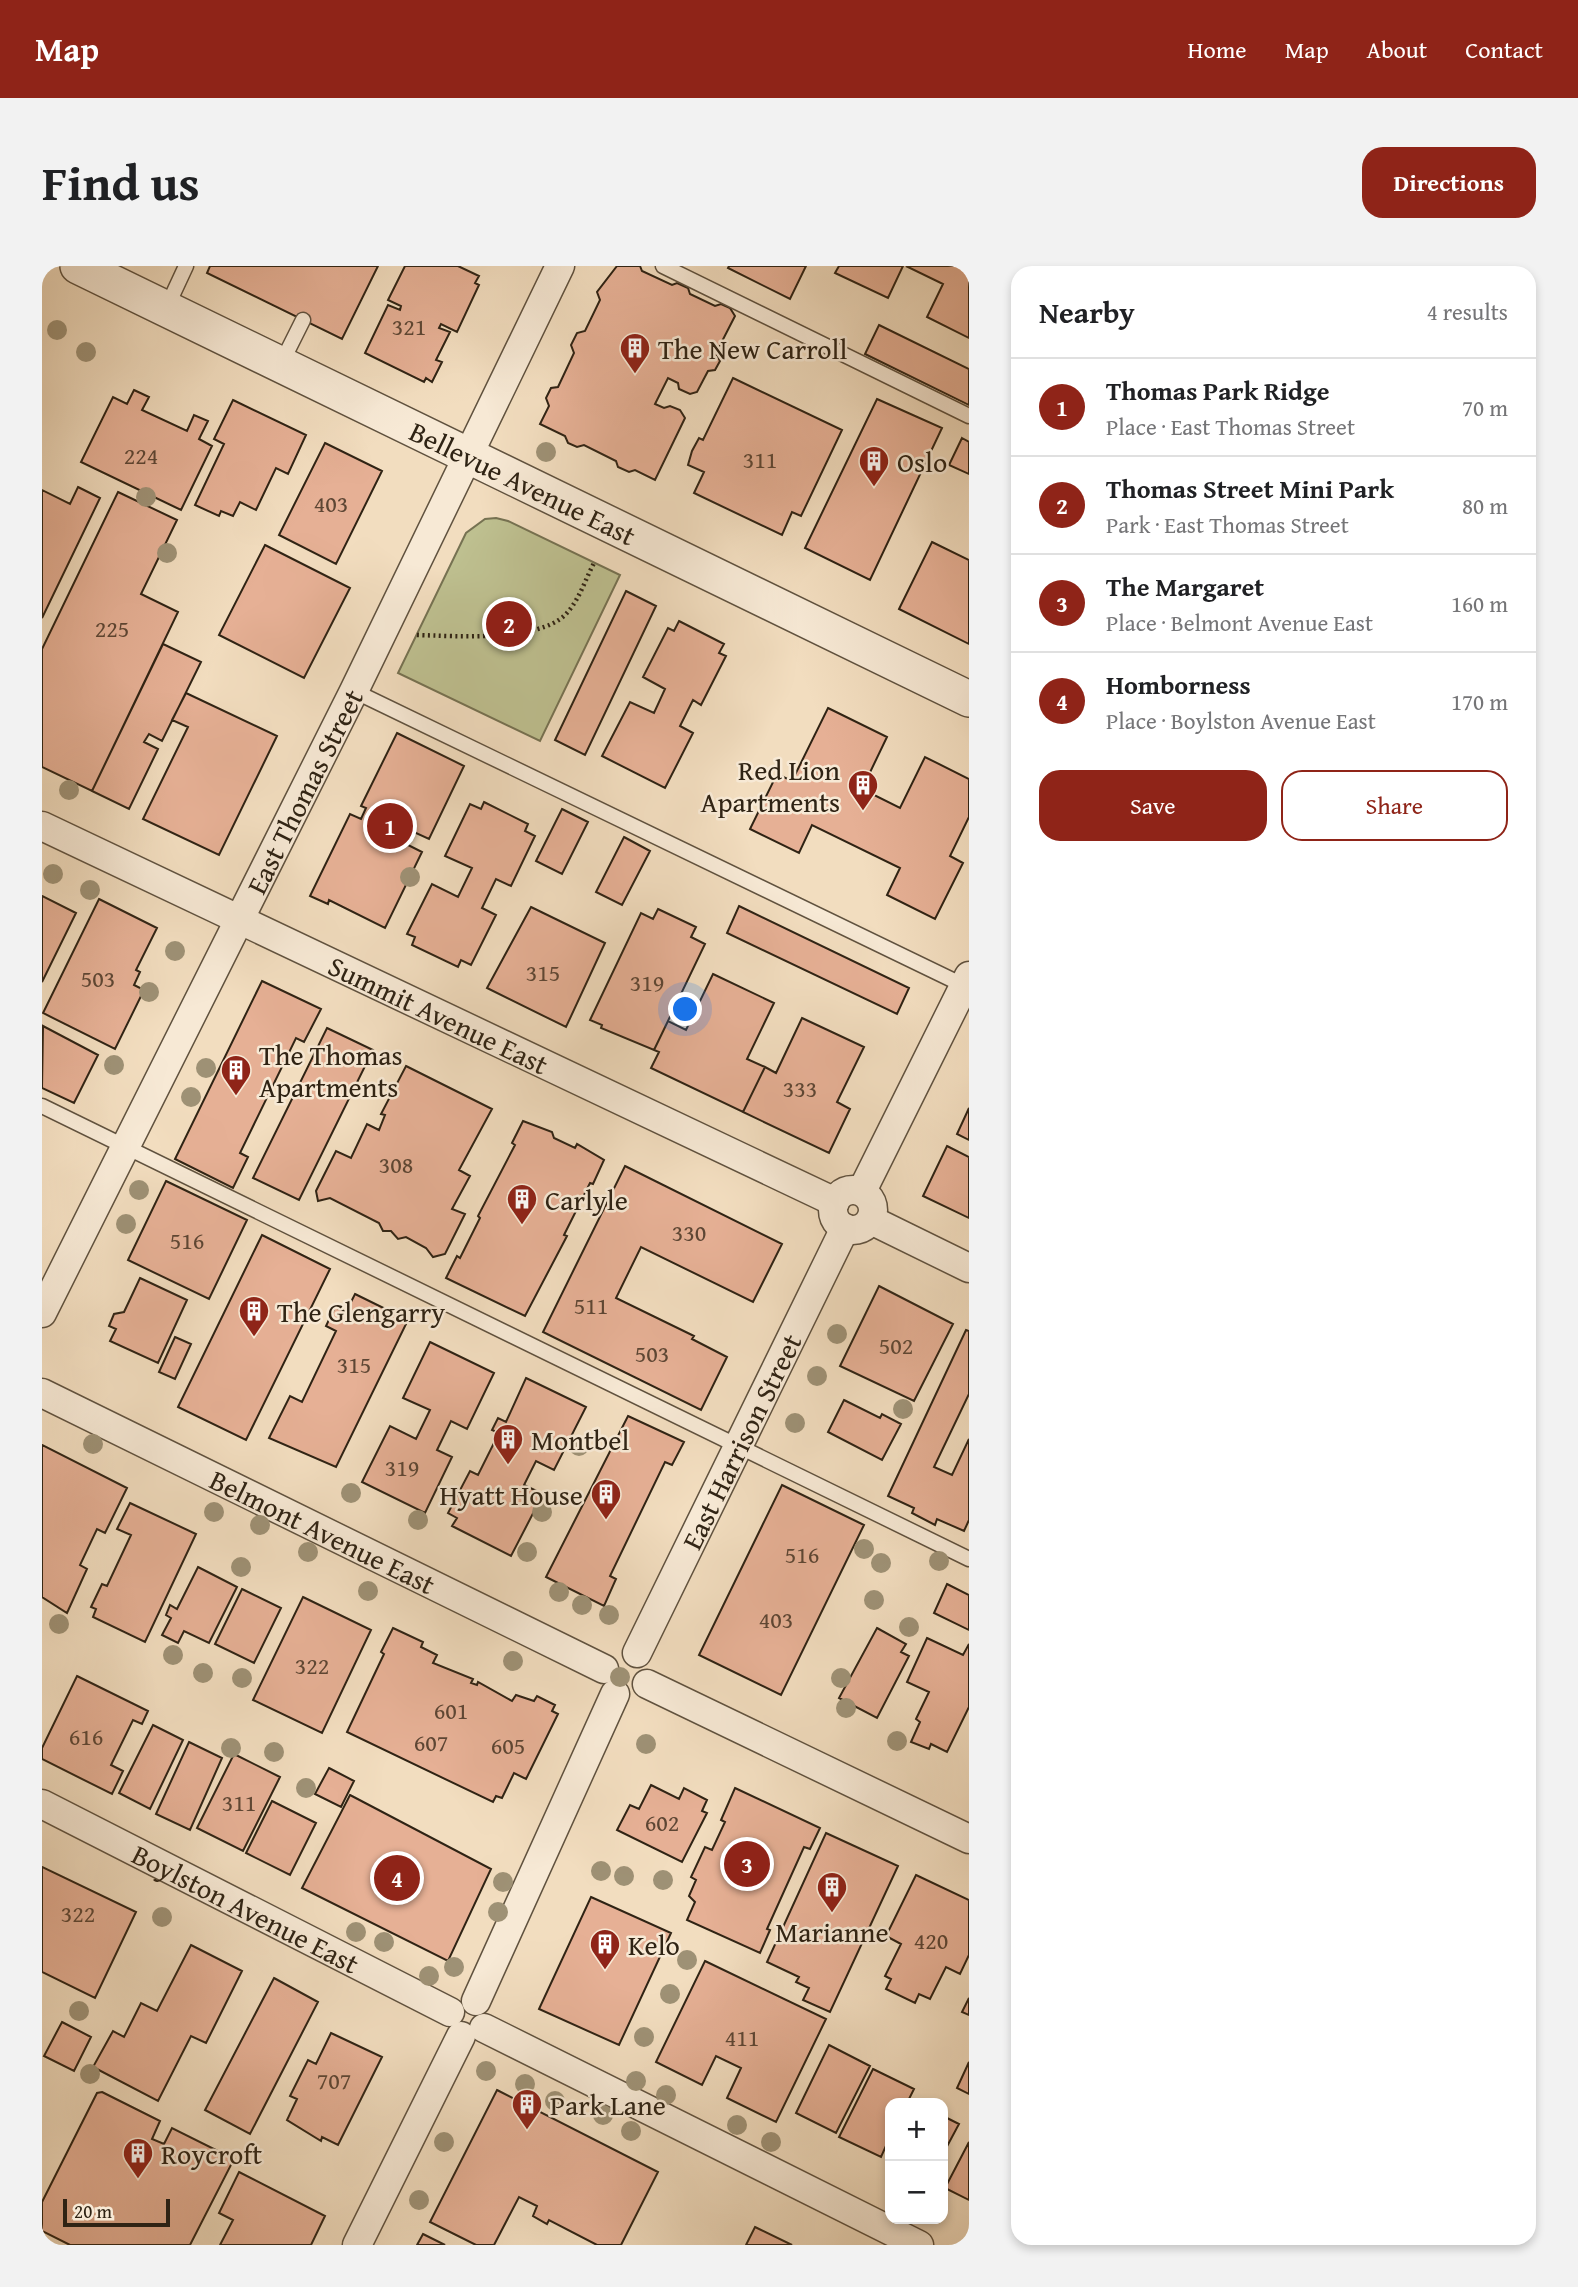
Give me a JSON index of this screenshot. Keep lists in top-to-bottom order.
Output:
{
  "streets": {
    "street": [
      "Bellevue Avenue East",
      "East Thomas Street",
      "Summit Avenue East",
      "East Harrison Street",
      "Belmont Avenue East",
      "Boylston Avenue East"
    ]
  },
  "crossings": [
    ["Bellevue Avenue East", "East Thomas Street"],
    ["East Thomas Street", "Summit Avenue East"],
    ["Summit Avenue East", "East Harrison Street"],
    ["East Harrison Street", "Belmont Avenue East"]
  ],
  "places": {
    "building": [
      "The New Carroll",
      "Oslo",
      "Red Lion Apartments",
      "The Thomas Apartments",
      "Carlyle",
      "The Glengarry",
      "Montbel",
      "Hyatt House",
      "Marianne",
      "Kelo",
      "Park Lane",
      "Roycroft"
    ]
  },
  "house_numbers": [
    "321",
    "224",
    "311",
    "403",
    "225",
    "315",
    "503",
    "319",
    "333",
    "308",
    "330",
    "516",
    "511",
    "502",
    "503",
    "315",
    "319",
    "516",
    "403",
    "322",
    "601",
    "616",
    "607",
    "605",
    "311",
    "602",
    "322",
    "420",
    "411",
    "707"
  ],
  "scale_bar": "20 m",
  "page": {
    "header": "Map",
    "nav": [
      "Home",
      "Map",
      "About",
      "Contact"
    ],
    "title": "Find us",
    "buttons": [
      "Directions",
      ["Save", "Share"]
    ],
    "heading": ["Nearby", "4 results"],
    "list": [
      {
        "mark": "1",
        "name": "Thomas Park Ridge",
        "note": "Place · East Thomas Street",
        "value": "70 m"
      },
      {
        "mark": "2",
        "name": "Thomas Street Mini Park",
        "note": "Park · East Thomas Street",
        "value": "80 m"
      },
      {
        "mark": "3",
        "name": "The Margaret",
        "note": "Place · Belmont Avenue East",
        "value": "160 m"
      },
      {
        "mark": "4",
        "name": "Homborness",
        "note": "Place · Boylston Avenue East",
        "value": "170 m"
      }
    ],
    "pins": [
      "2",
      "1",
      "3",
      "4"
    ],
    "map_buttons": ["+", "−"],
    "scale": "20 m"
  }
}
